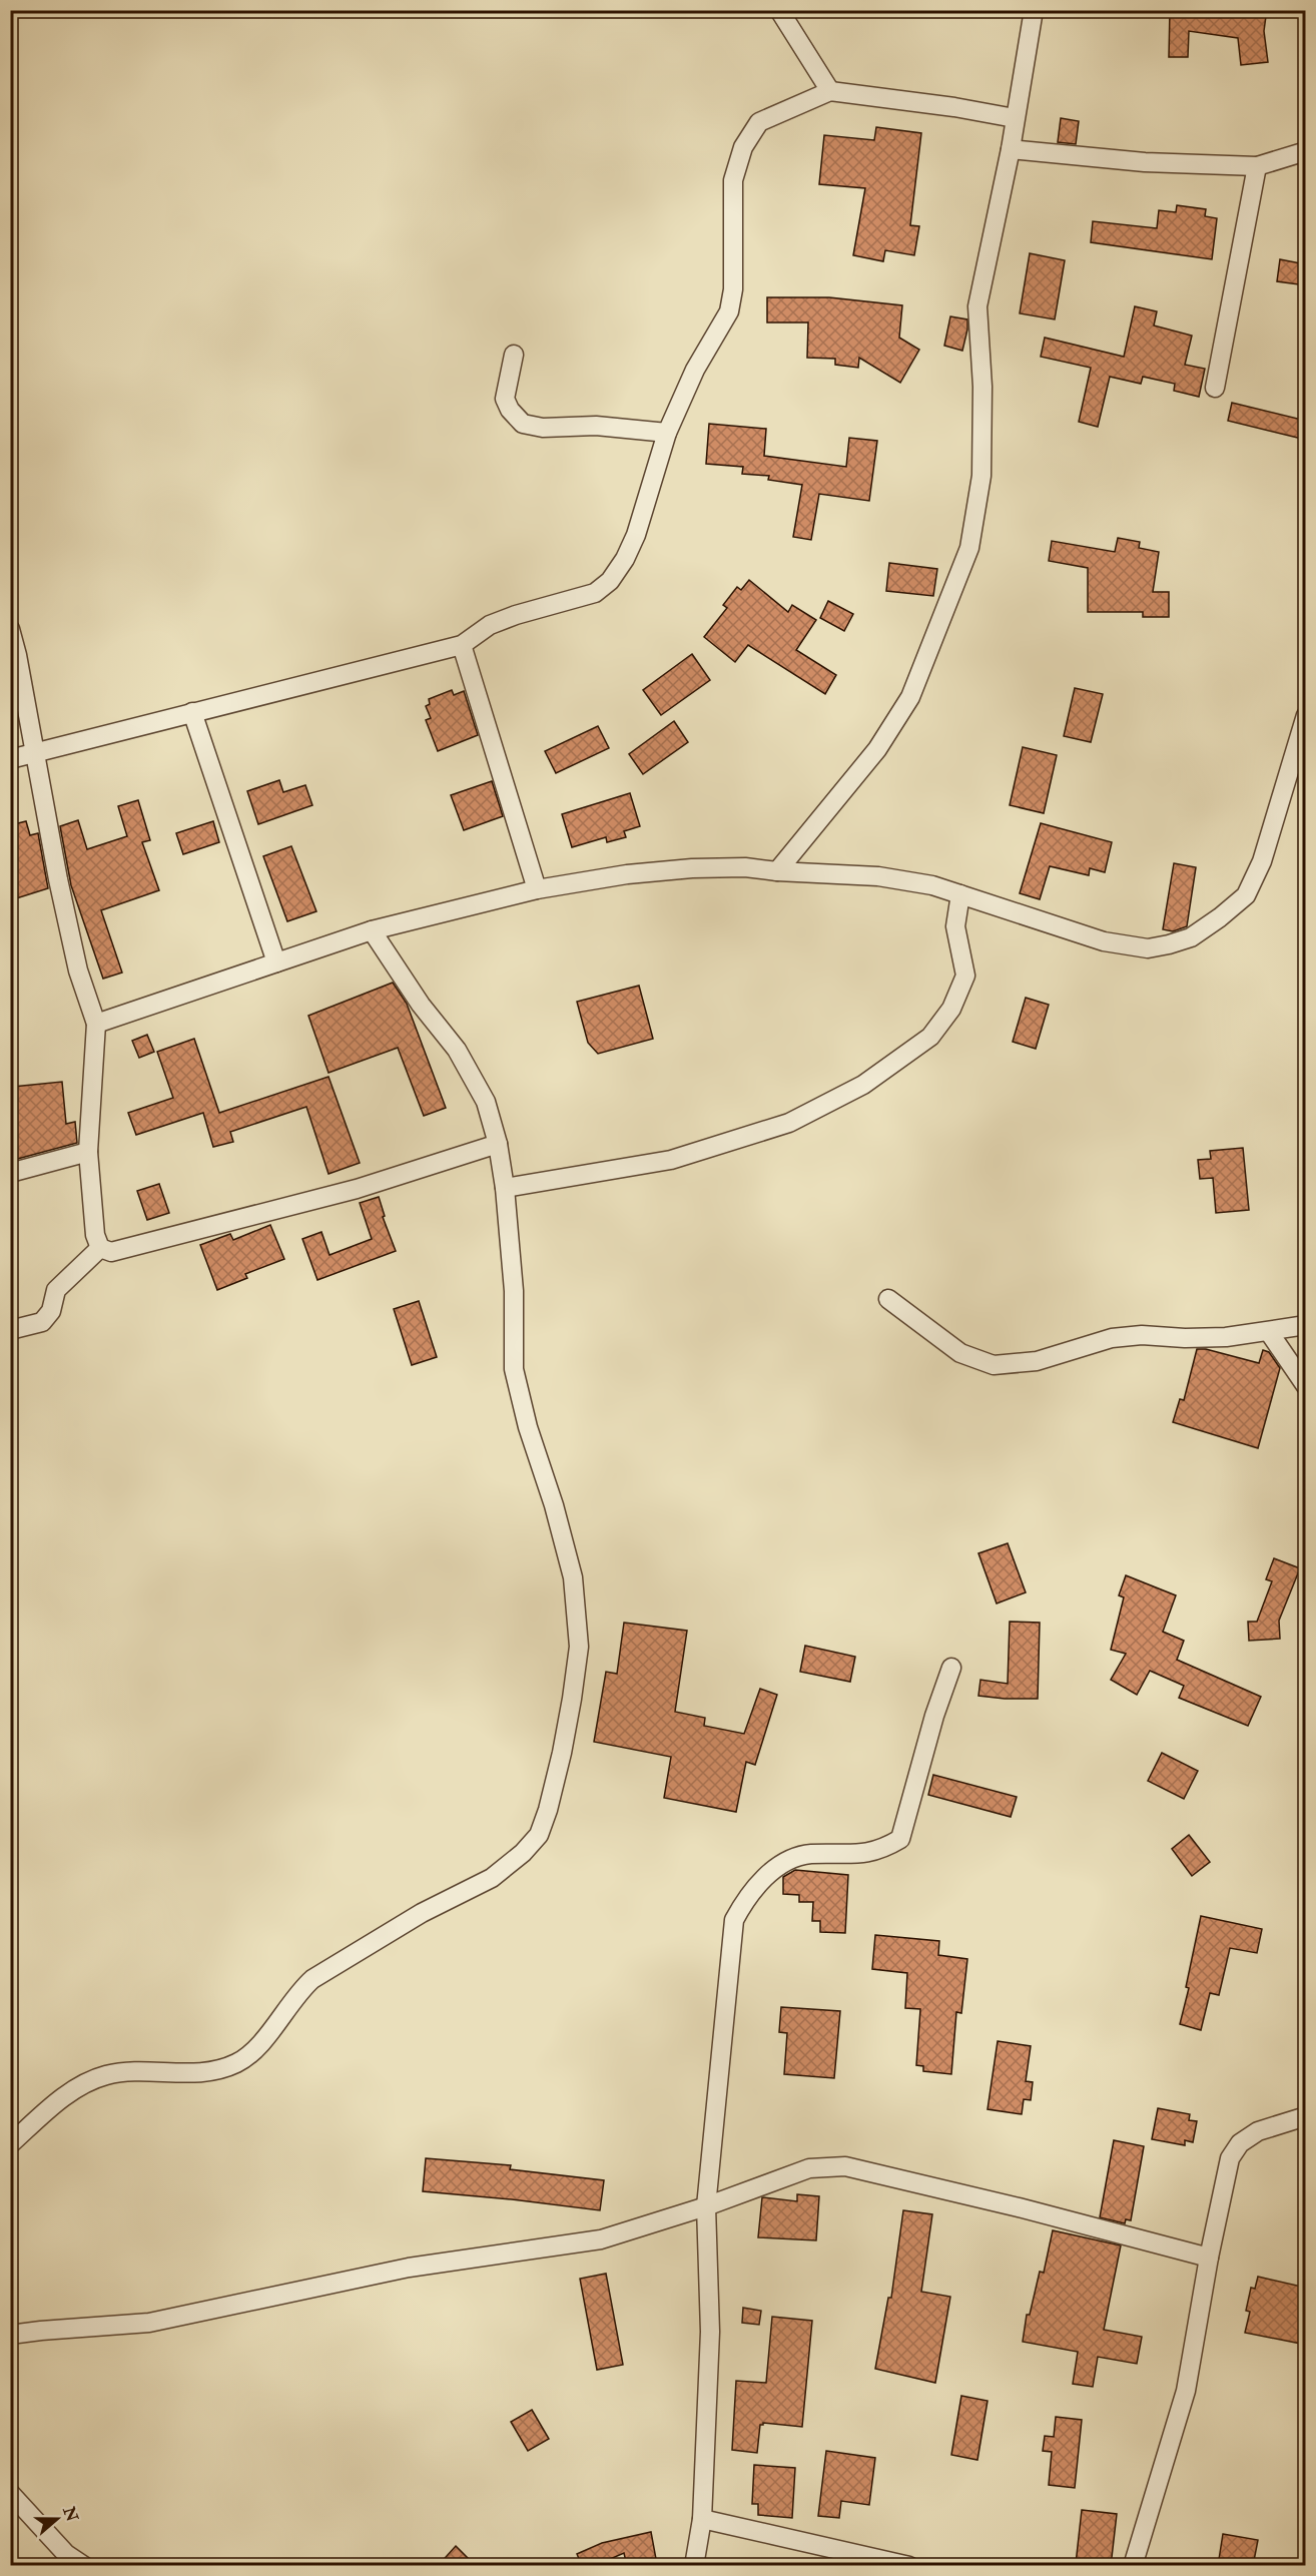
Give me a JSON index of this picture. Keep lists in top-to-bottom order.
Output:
{
  "north": "right"
}
